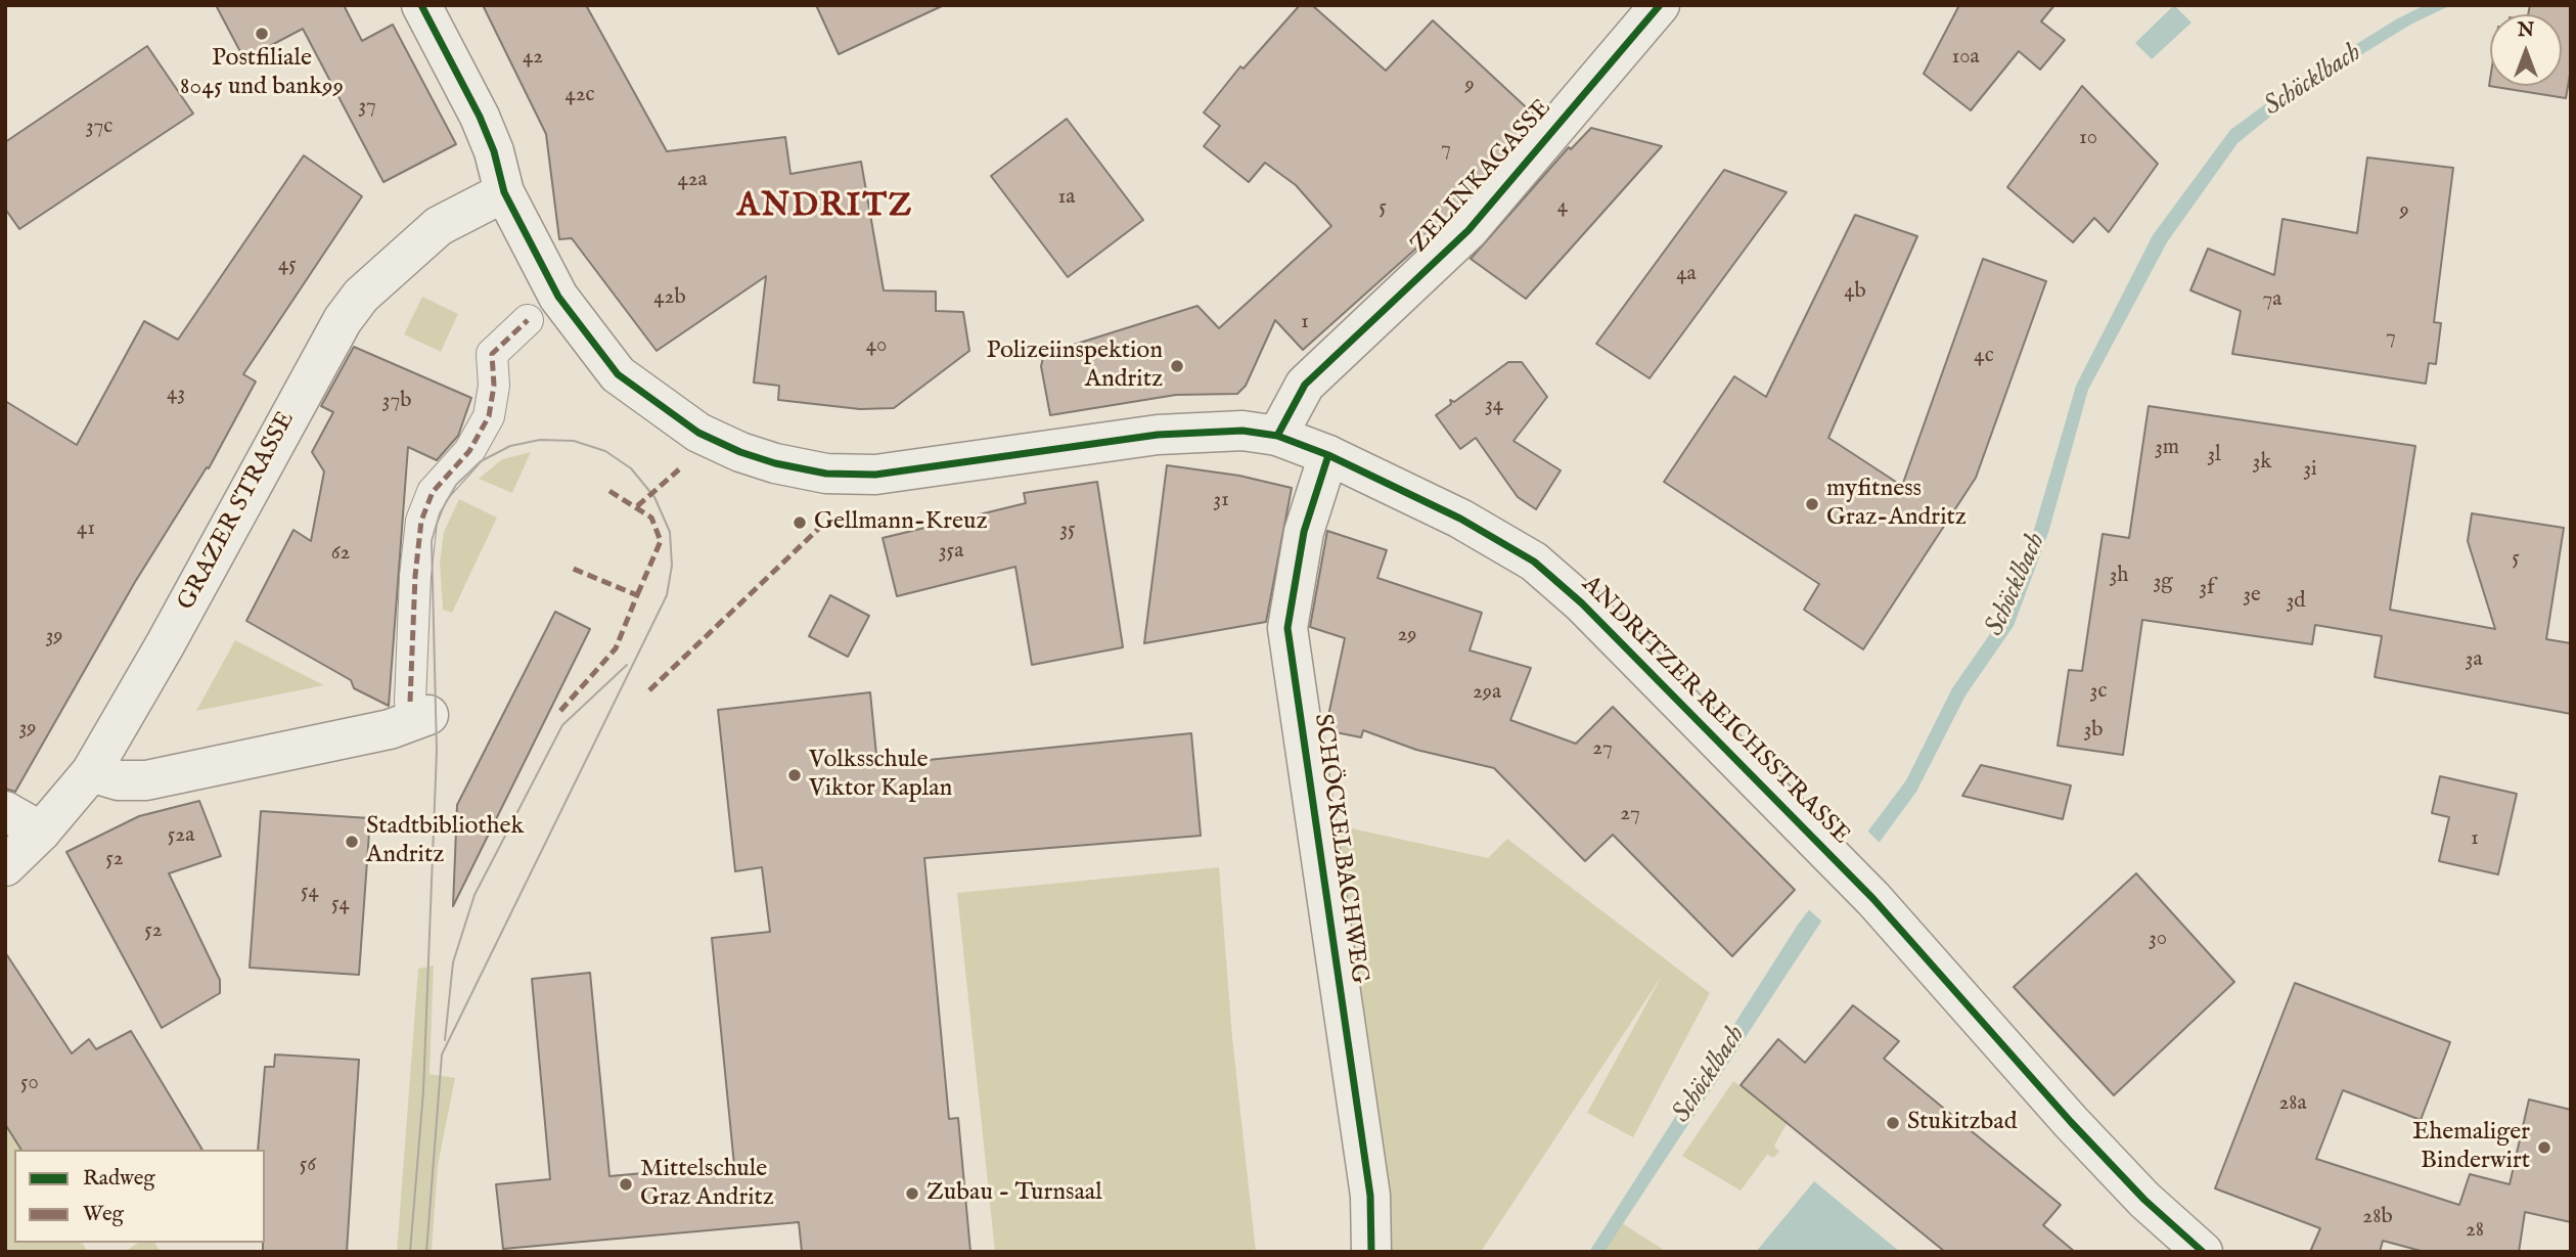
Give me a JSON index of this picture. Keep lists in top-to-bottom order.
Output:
{
  "streets": {
    "street": [
      "ZELINKAGASSE",
      "GRAZER STRASSE",
      "ANDRITZER REICHSSTRASSE",
      "SCHÖCKELBACHWEG"
    ]
  },
  "crossings": [
    ["ZELINKAGASSE", "ANDRITZER REICHSSTRASSE"],
    ["GRAZER STRASSE", "ANDRITZER REICHSSTRASSE"],
    ["ANDRITZER REICHSSTRASSE", "SCHÖCKELBACHWEG"]
  ],
  "districts": ["ANDRITZ"],
  "water": ["Schöcklbach"],
  "places": [
    "Postfiliale 8045 und bank99",
    "Polizeiinspektion Andritz",
    "myfitness Graz-Andritz",
    "Gellmann-Kreuz",
    "Volksschule Viktor Kaplan",
    "Stadtbibliothek Andritz",
    "Stukitzbad",
    "Ehemaliger Binderwirt",
    "Mittelschule Graz Andritz",
    "Zubau - Turnsaal"
  ],
  "house_numbers": [
    "42",
    "10a",
    "9",
    "42c",
    "37",
    "37c",
    "10",
    "7",
    "42a",
    "1a",
    "4",
    "5",
    "9",
    "45",
    "4a",
    "4b",
    "42b",
    "7a",
    "1",
    "7",
    "40",
    "4c",
    "43",
    "37b",
    "34",
    "3m",
    "3l",
    "3k",
    "3i",
    "31",
    "41",
    "35",
    "35a",
    "62",
    "5",
    "3h",
    "3g",
    "3f",
    "3e",
    "3d",
    "29",
    "39",
    "3a",
    "3c",
    "29a",
    "39",
    "3b",
    "27",
    "27",
    "52a",
    "1",
    "52",
    "54",
    "54",
    "52",
    "30",
    "50",
    "28a",
    "56",
    "28b",
    "28"
  ],
  "legend": ["Radweg", "Weg"],
  "north": "top"
}
